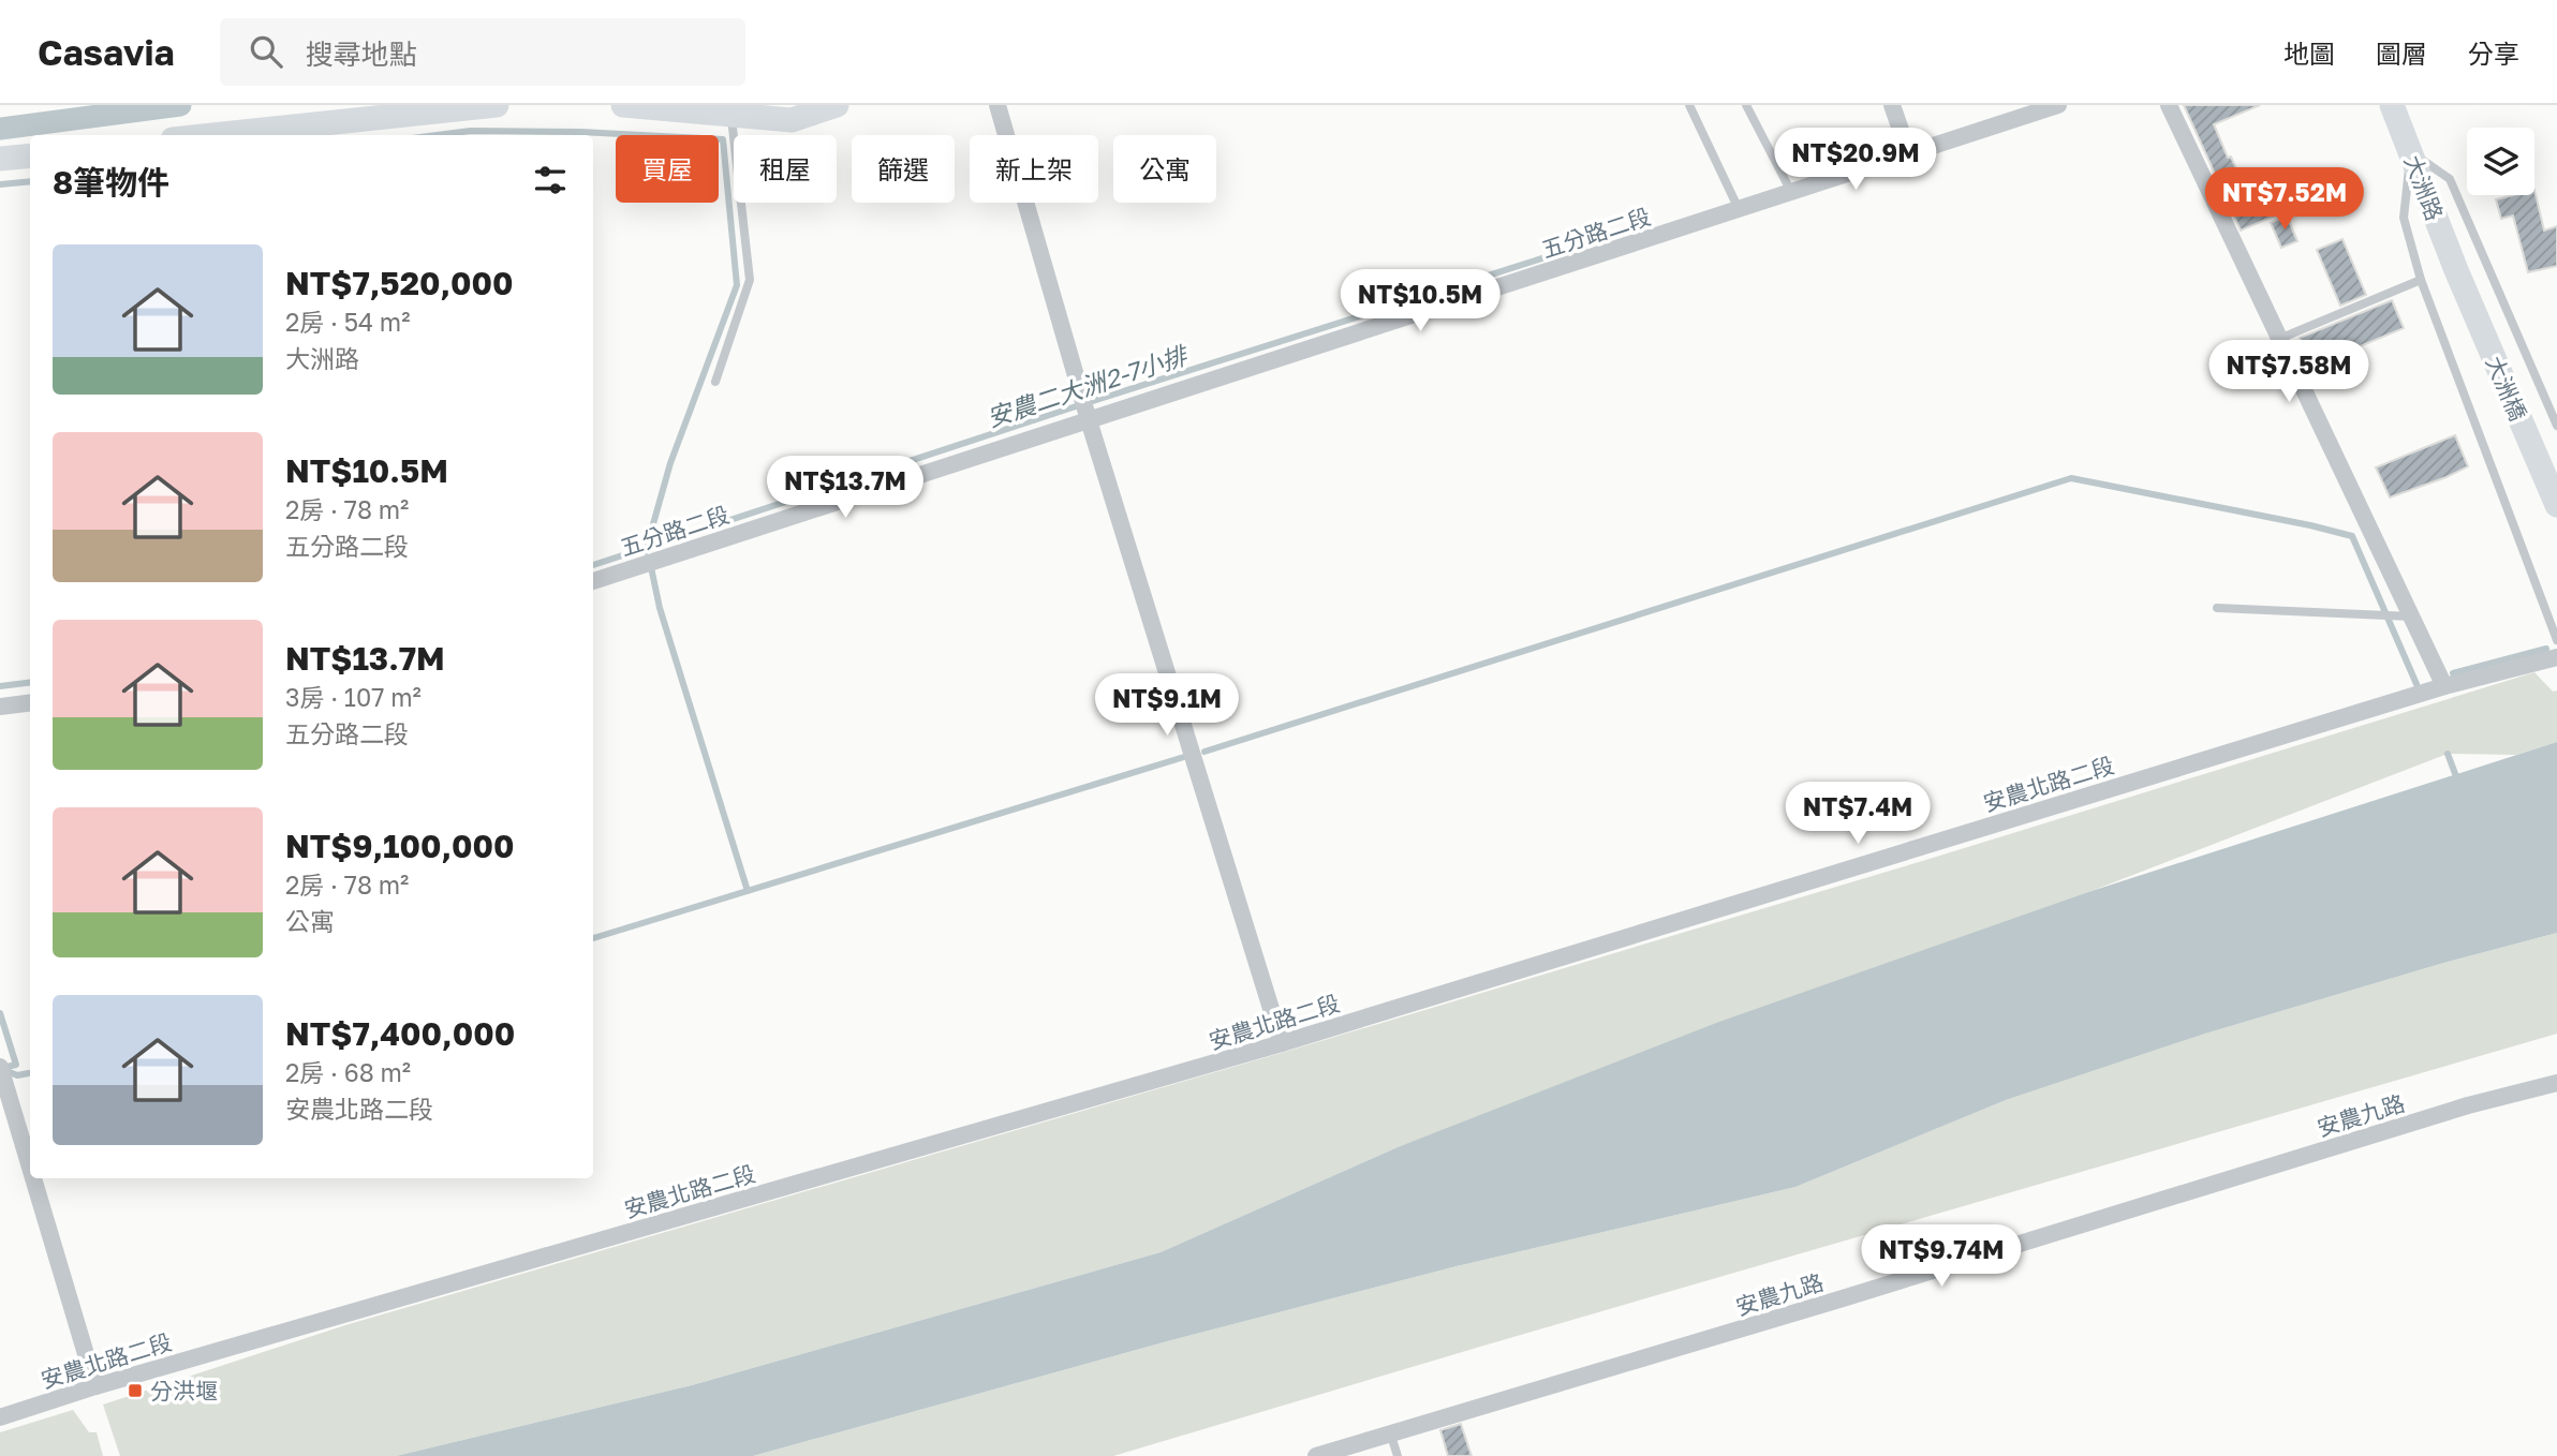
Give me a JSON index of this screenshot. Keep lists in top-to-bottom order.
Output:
{
  "streets": {
    "main road": ["大洲路", "大洲橋"],
    "street": ["五分路二段", "安農北路二段", "安農九路"]
  },
  "crossings": [
    ["大洲路", "大洲橋"]
  ],
  "water": ["安農二大洲2-7小排"],
  "places": {
    "transit": ["分洪堰"]
  },
  "page": {
    "header": "Casavia",
    "search": "搜尋地點",
    "nav": ["地圖", "圖層", "分享"],
    "price": [
      "NT$20.9M",
      "NT$7.52M",
      "NT$10.5M",
      "NT$7.58M",
      "NT$13.7M",
      "NT$9.1M",
      "NT$7.4M",
      "NT$9.74M"
    ],
    "chip": [
      "買屋",
      "租屋",
      "篩選",
      "新上架",
      "公寓"
    ],
    "heading": "8筆物件",
    "list": [
      {
        "name": "NT$7,520,000",
        "note": "2房 · 54 m² · 大洲路"
      },
      {
        "name": "NT$10.5M",
        "note": "2房 · 78 m² · 五分路二段"
      },
      {
        "name": "NT$13.7M",
        "note": "3房 · 107 m² · 五分路二段"
      },
      {
        "name": "NT$9,100,000",
        "note": "2房 · 78 m² · 公寓"
      },
      {
        "name": "NT$7,400,000",
        "note": "2房 · 68 m² · 安農北路二段"
      }
    ]
  }
}
